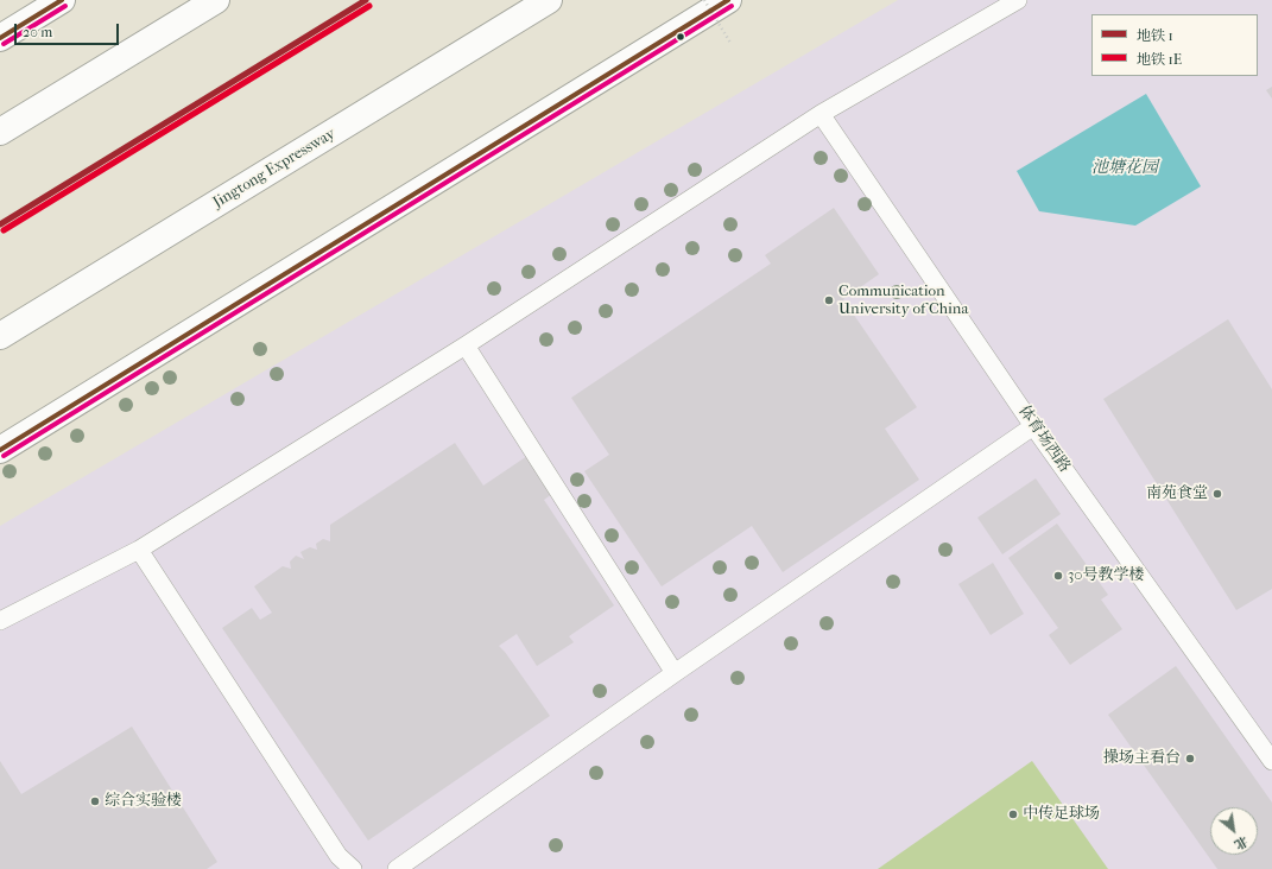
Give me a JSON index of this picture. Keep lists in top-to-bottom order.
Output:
{
  "streets": {
    "main road": ["Jingtong Expressway"],
    "lane": ["体育场西路"]
  },
  "water": ["池塘花园"],
  "places": [
    "Communication University of China",
    "南苑食堂",
    "30号教学楼",
    "操场主看台",
    "综合实验楼",
    "中传足球场"
  ],
  "lines": ["metro line 1", "metro line 1E"],
  "legend": ["地铁 1", "地铁 1E"],
  "scale_bar": "20 m",
  "north": "bottom right"
}
